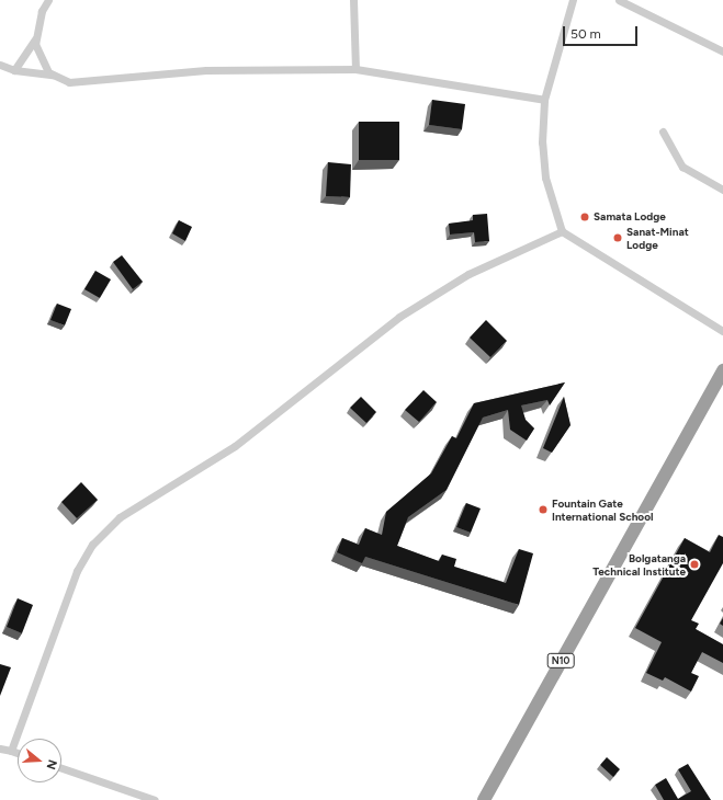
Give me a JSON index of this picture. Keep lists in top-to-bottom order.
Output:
{
  "streets": {
    "highway": ["N10"]
  },
  "places": [
    "Samata Lodge",
    "Sanat-Minat Lodge",
    "Fountain Gate International School",
    "Bolgatanga Technical Institute"
  ],
  "scale_bar": "50 m",
  "north": "right"
}
